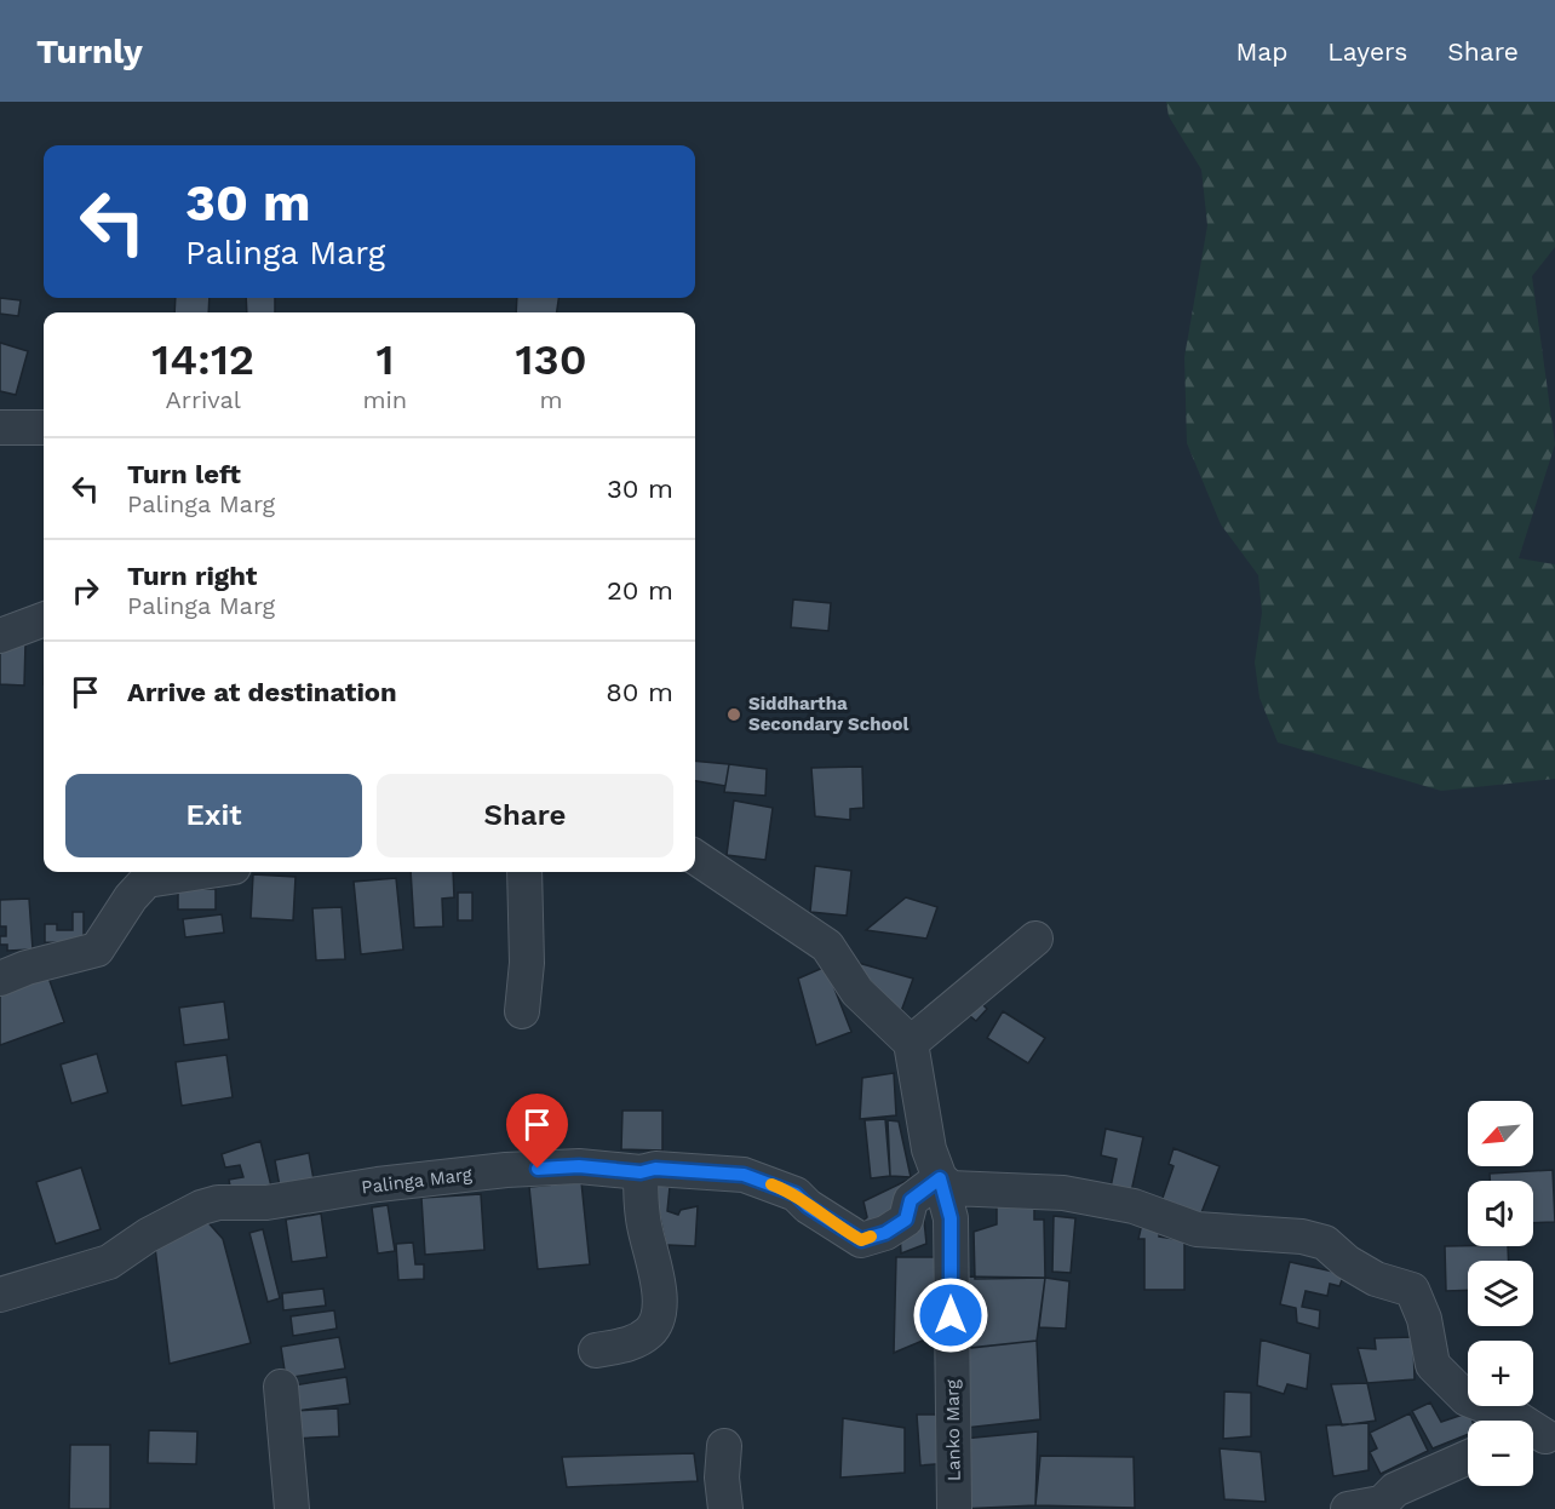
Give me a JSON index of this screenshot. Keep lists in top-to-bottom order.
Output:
{
  "streets": {
    "street": ["Palinga Marg", "Lanko Marg"]
  },
  "crossings": [
    ["Palinga Marg", "Lanko Marg"]
  ],
  "places": ["Siddhartha Secondary School"],
  "north": "bottom left",
  "page": {
    "header": "Turnly",
    "nav": ["Map", "Layers", "Share"],
    "turn": ["30 m", "Palinga Marg"],
    "eta": [
      "14:12",
      "Arrival",
      "1",
      "min",
      "130",
      "m"
    ],
    "list": [
      {
        "name": "Turn left",
        "note": "Palinga Marg",
        "value": "30 m"
      },
      {
        "name": "Turn right",
        "note": "Palinga Marg",
        "value": "20 m"
      },
      {
        "name": "Arrive at destination",
        "value": "80 m"
      }
    ],
    "buttons": ["Exit", "Share"],
    "map_buttons": ["+", "−"]
  }
}
